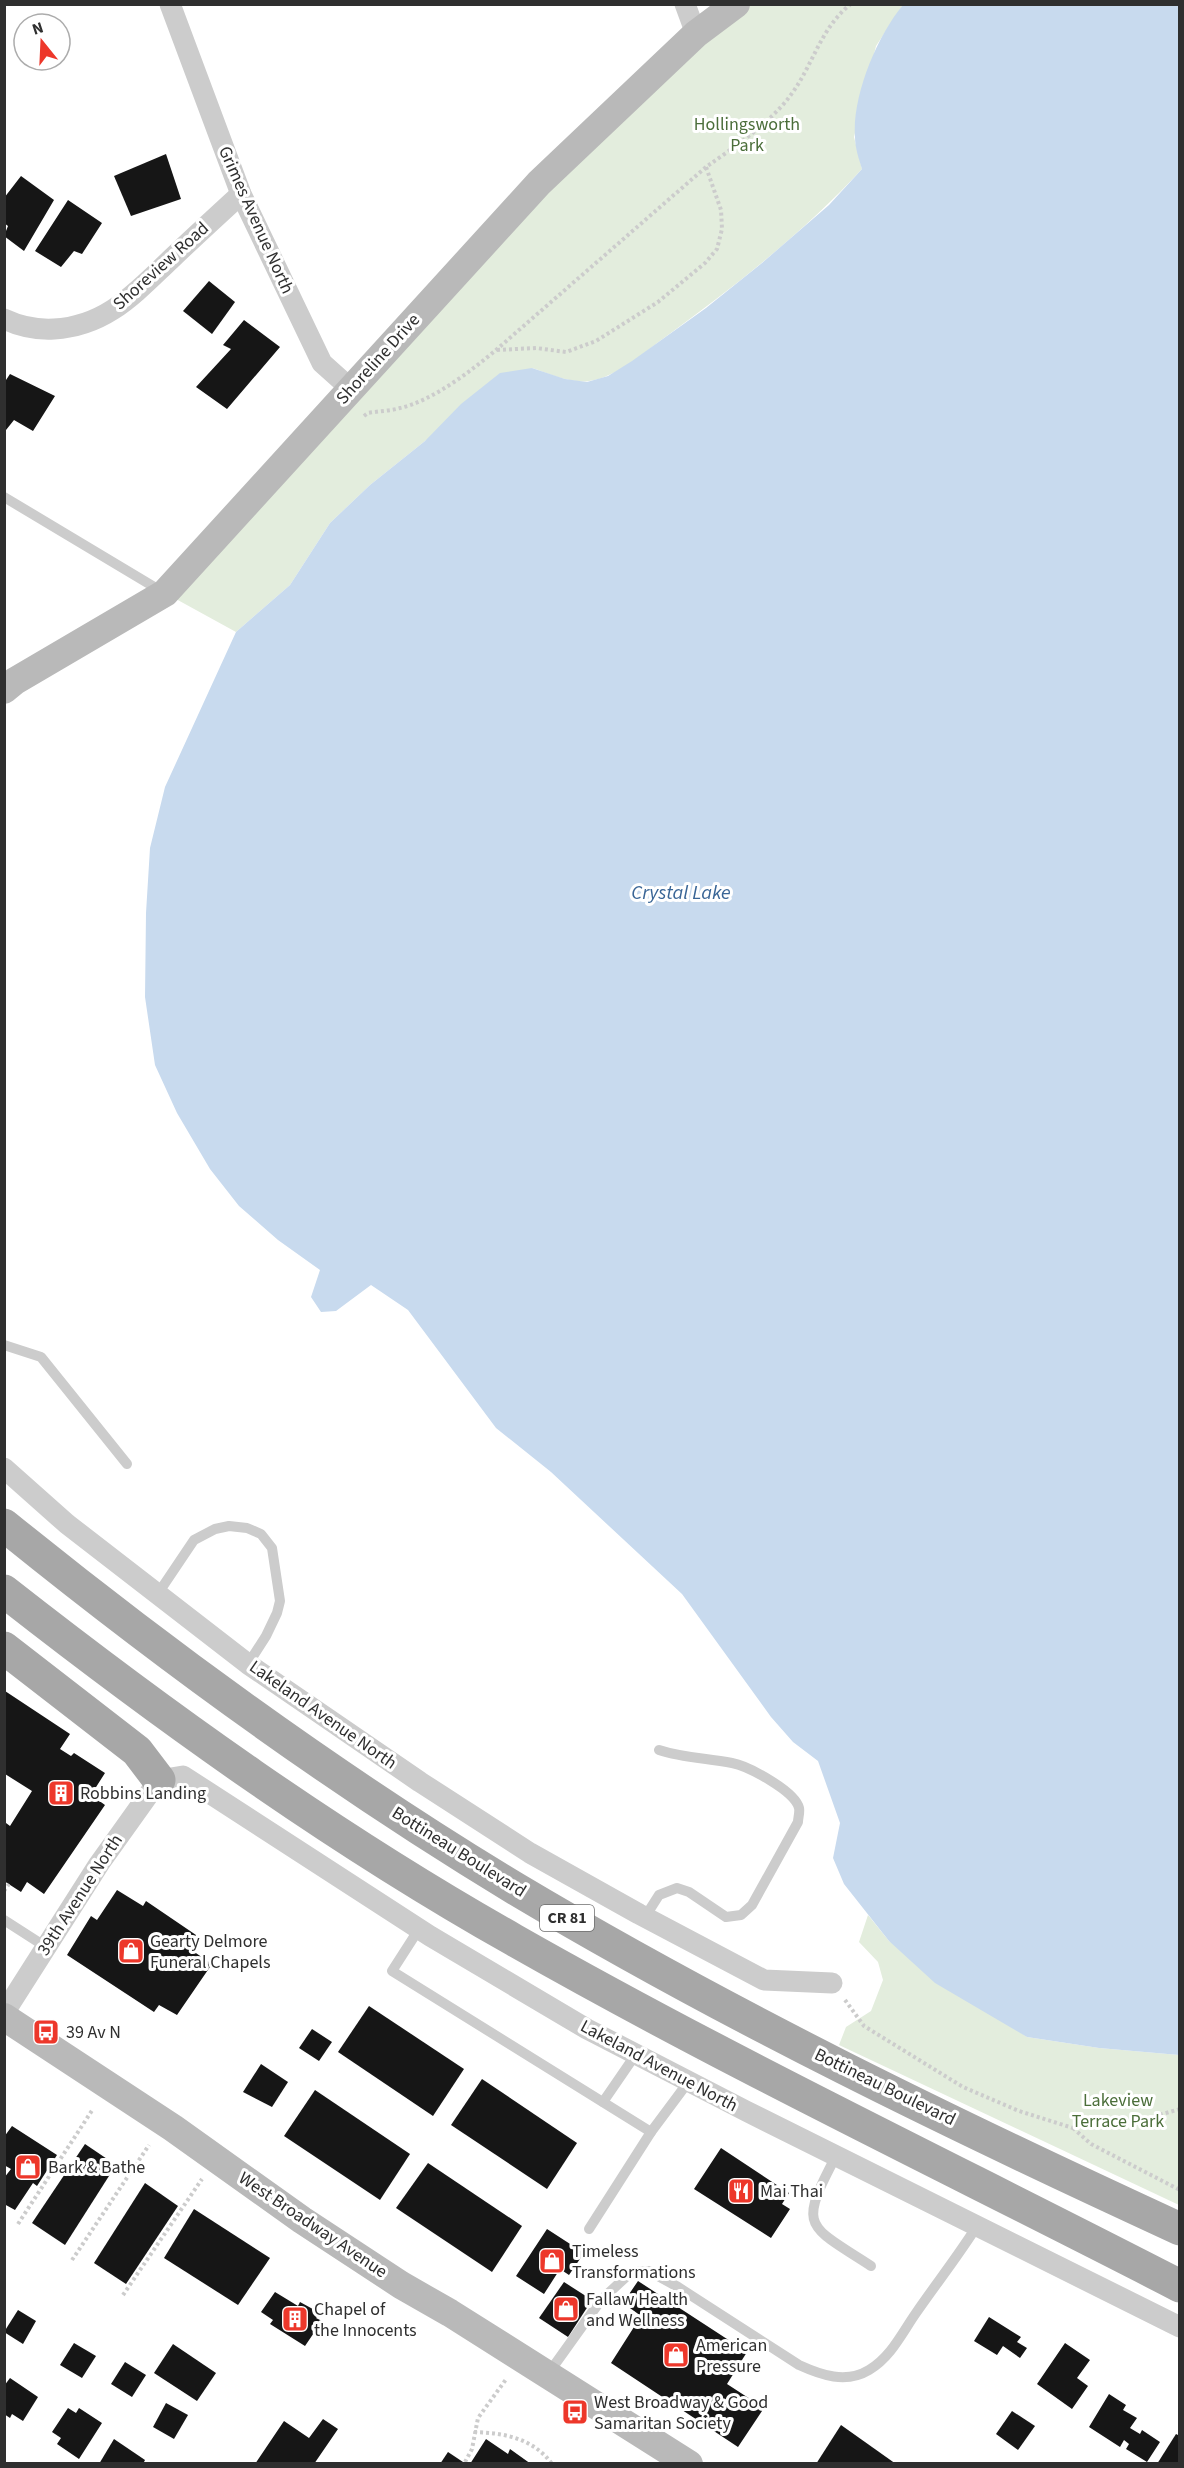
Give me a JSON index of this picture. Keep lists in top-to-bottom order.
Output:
{
  "streets": {
    "main road": ["Bottineau Boulevard", "CR 81"],
    "street": [
      "Grimes Avenue North",
      "Shoreview Road",
      "Shoreline Drive",
      "Lakeland Avenue North",
      "39th Avenue North",
      "West Broadway Avenue"
    ]
  },
  "crossings": [
    ["Grimes Avenue North", "Shoreview Road"],
    ["Grimes Avenue North", "Shoreline Drive"],
    ["Lakeland Avenue North", "39th Avenue North"],
    ["39th Avenue North", "West Broadway Avenue"]
  ],
  "water": ["Crystal Lake"],
  "parks": ["Hollingsworth Park", "Lakeview Terrace Park"],
  "places": {
    "building": ["Robbins Landing", "Chapel of the Innocents"],
    "shop": [
      "Gearty Delmore Funeral Chapels",
      "Bark & Bathe",
      "Timeless Transformations",
      "Fallaw Health and Wellness",
      "American Pressure"
    ],
    "bus stop": ["39 Av N", "West Broadway & Good Samaritan Society"],
    "restaurant": ["Mai Thai"]
  },
  "north": "top"
}
